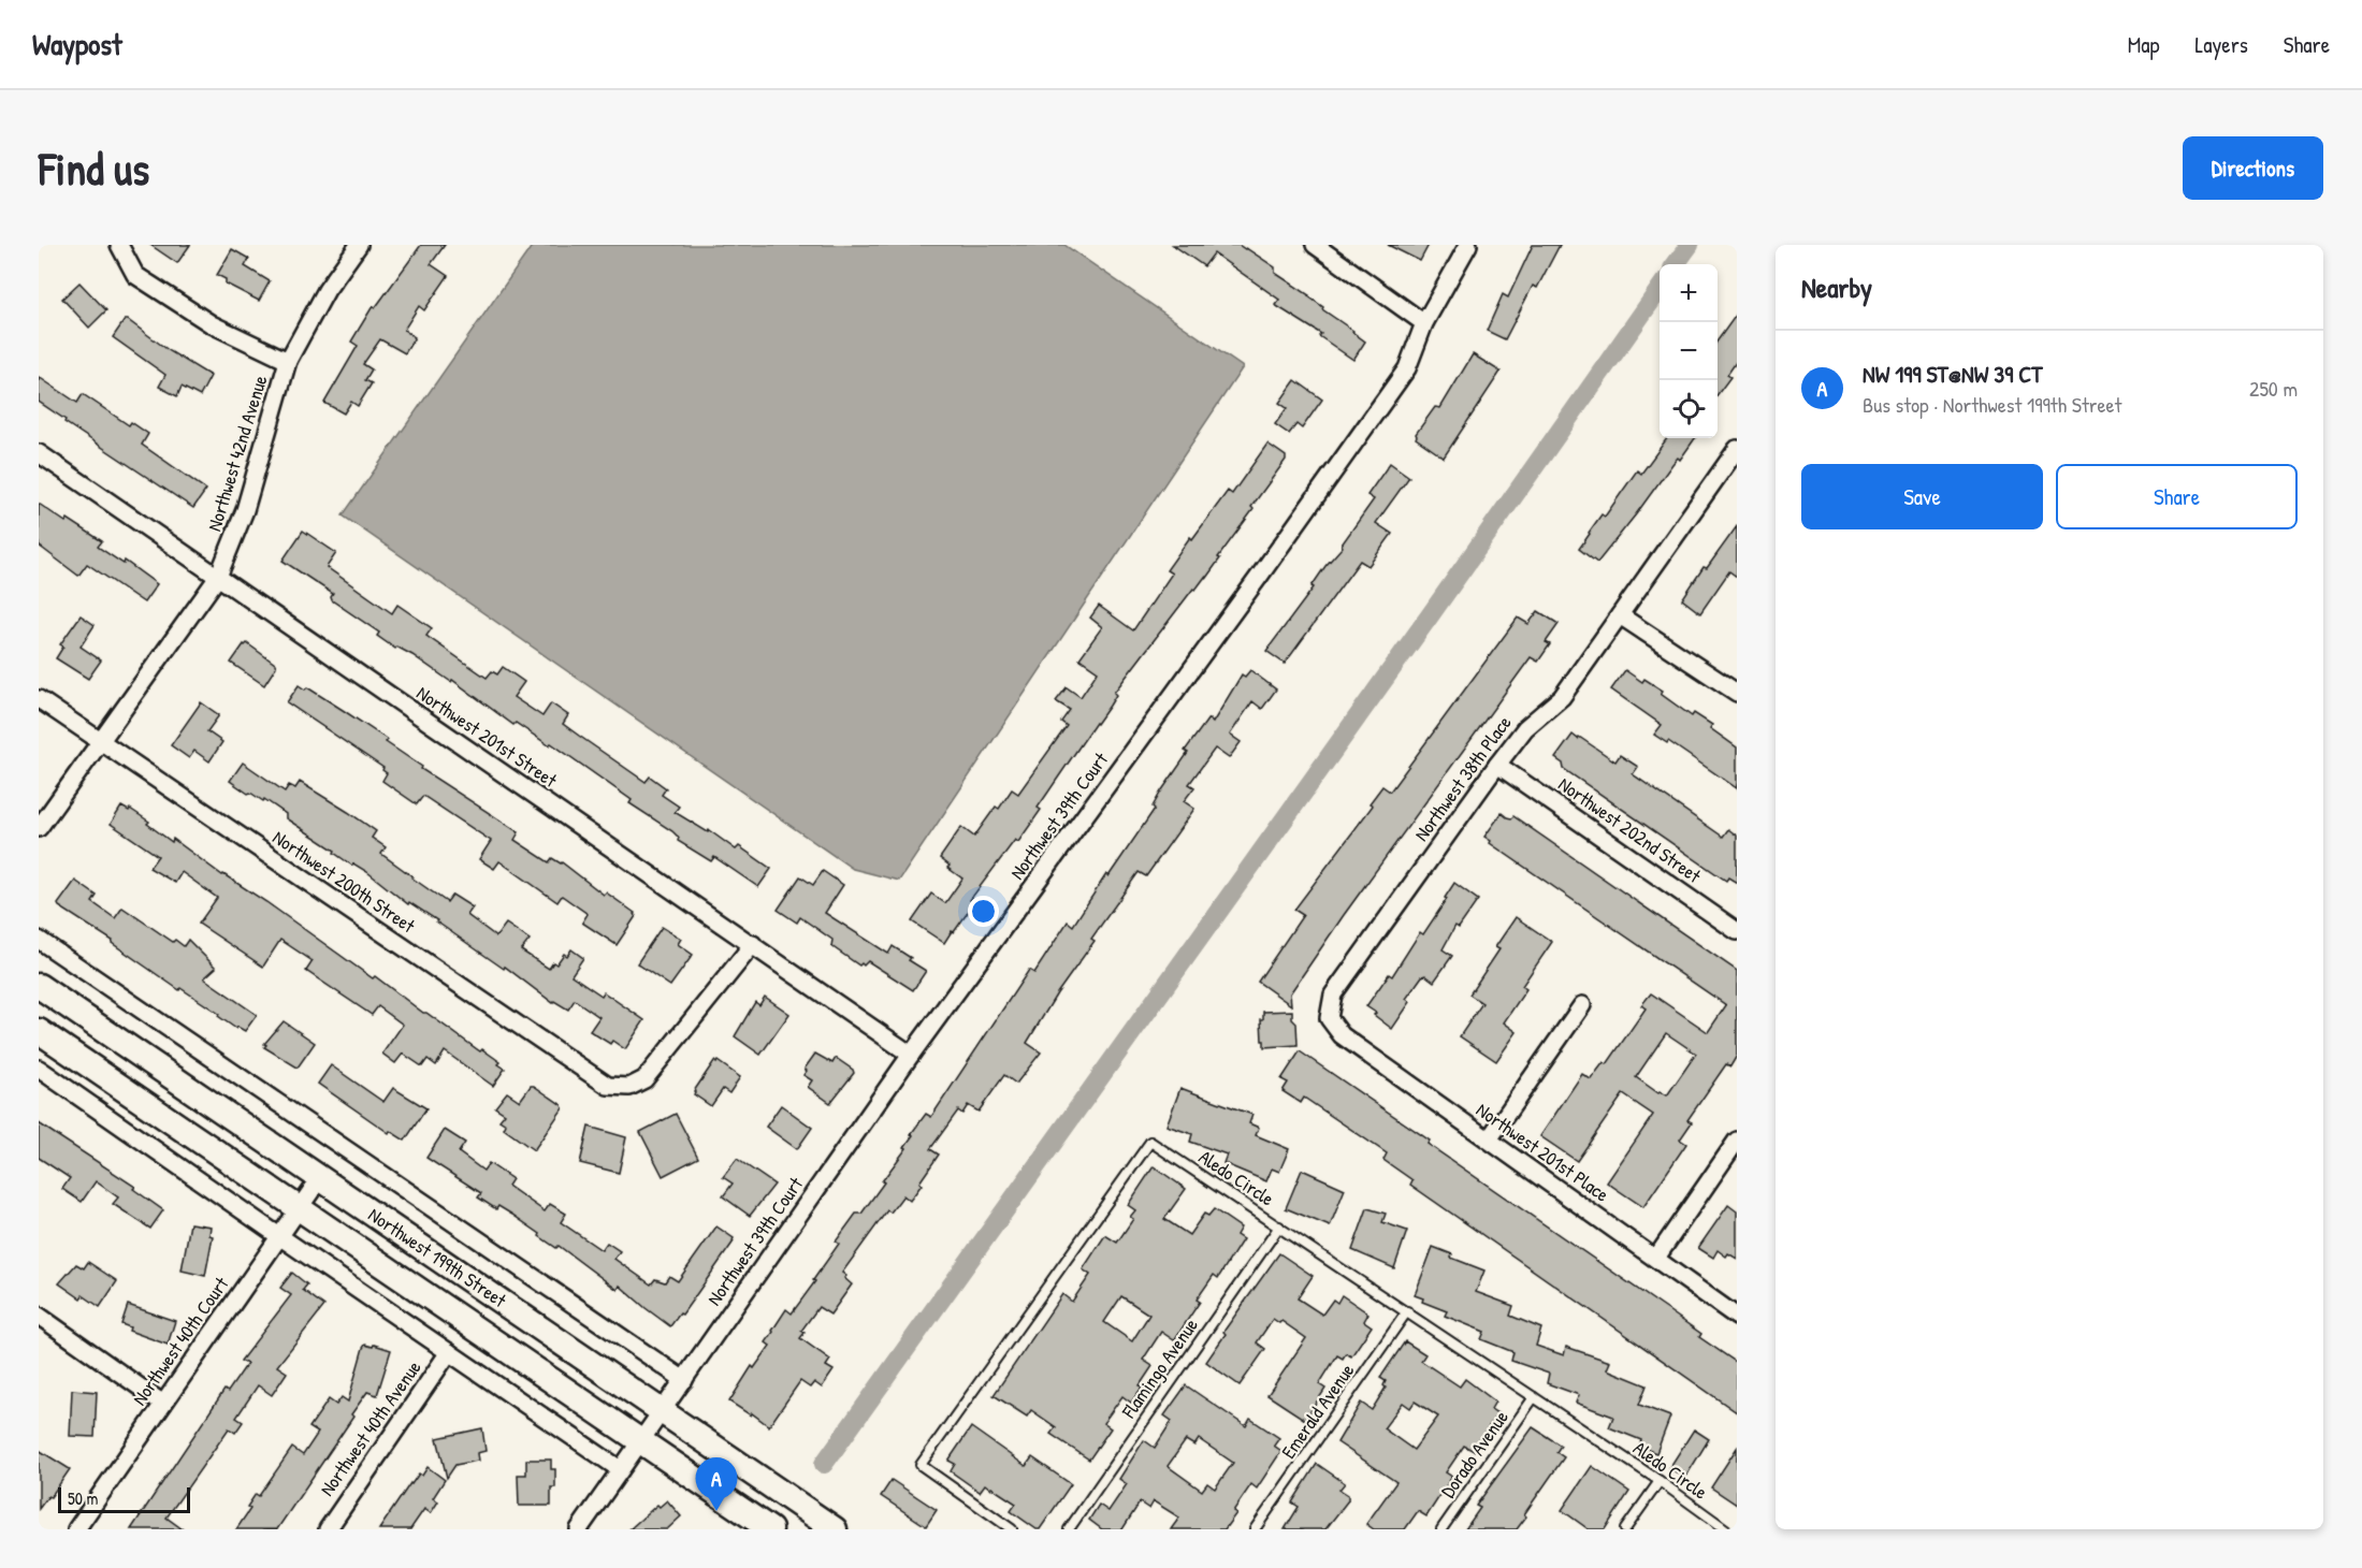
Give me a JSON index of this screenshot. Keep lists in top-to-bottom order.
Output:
{
  "streets": {
    "main road": ["Northwest 199th Street"],
    "street": [
      "Northwest 42nd Avenue",
      "Northwest 201st Street",
      "Northwest 38th Place",
      "Northwest 39th Court",
      "Northwest 202nd Street",
      "Northwest 200th Street",
      "Northwest 201st Place",
      "Northwest 40th Court",
      "Northwest 40th Avenue"
    ],
    "lane": [
      "Aledo Circle",
      "Flamingo Avenue",
      "Emerald Avenue",
      "Dorado Avenue"
    ]
  },
  "crossings": [
    ["Northwest 42nd Avenue", "Northwest 201st Street"],
    ["Northwest 42nd Avenue", "Northwest 200th Street"],
    ["Northwest 201st Street", "Northwest 39th Court"],
    ["Northwest 201st Street", "Northwest 200th Street"],
    ["Northwest 38th Place", "Northwest 202nd Street"],
    ["Northwest 38th Place", "Northwest 201st Place"],
    ["Northwest 39th Court", "Northwest 199th Street"],
    ["Aledo Circle", "Flamingo Avenue"],
    ["Aledo Circle", "Emerald Avenue"],
    ["Aledo Circle", "Dorado Avenue"],
    ["Northwest 199th Street", "Northwest 40th Court"]
  ],
  "scale_bar": "50 m",
  "page": {
    "header": "Waypost",
    "nav": ["Map", "Layers", "Share"],
    "buttons": [
      "Directions",
      ["Save", "Share"]
    ],
    "title": "Find us",
    "heading": "Nearby",
    "map_buttons": ["+", "−"],
    "list": [
      {
        "mark": "A",
        "name": "NW 199 ST@NW 39 CT",
        "note": "Bus stop · Northwest 199th Street",
        "value": "250 m"
      }
    ],
    "pins": "A",
    "scale": "50 m"
  }
}
